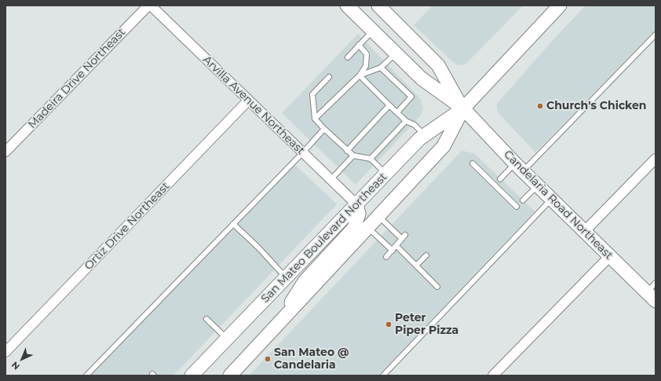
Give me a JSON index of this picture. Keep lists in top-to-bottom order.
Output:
{
  "streets": {
    "main road": ["Candelaria Road Northeast", "San Mateo Boulevard Northeast"],
    "street": ["Madeira Drive Northeast", "Arvilla Avenue Northeast", "Ortiz Drive Northeast"]
  },
  "crossings": [
    ["Arvilla Avenue Northeast", "Ortiz Drive Northeast"],
    ["Arvilla Avenue Northeast", "San Mateo Boulevard Northeast"],
    ["Candelaria Road Northeast", "San Mateo Boulevard Northeast"]
  ],
  "places": ["Church's Chicken", "Peter Piper Pizza", "San Mateo @ Candelaria"],
  "north": "bottom left"
}
